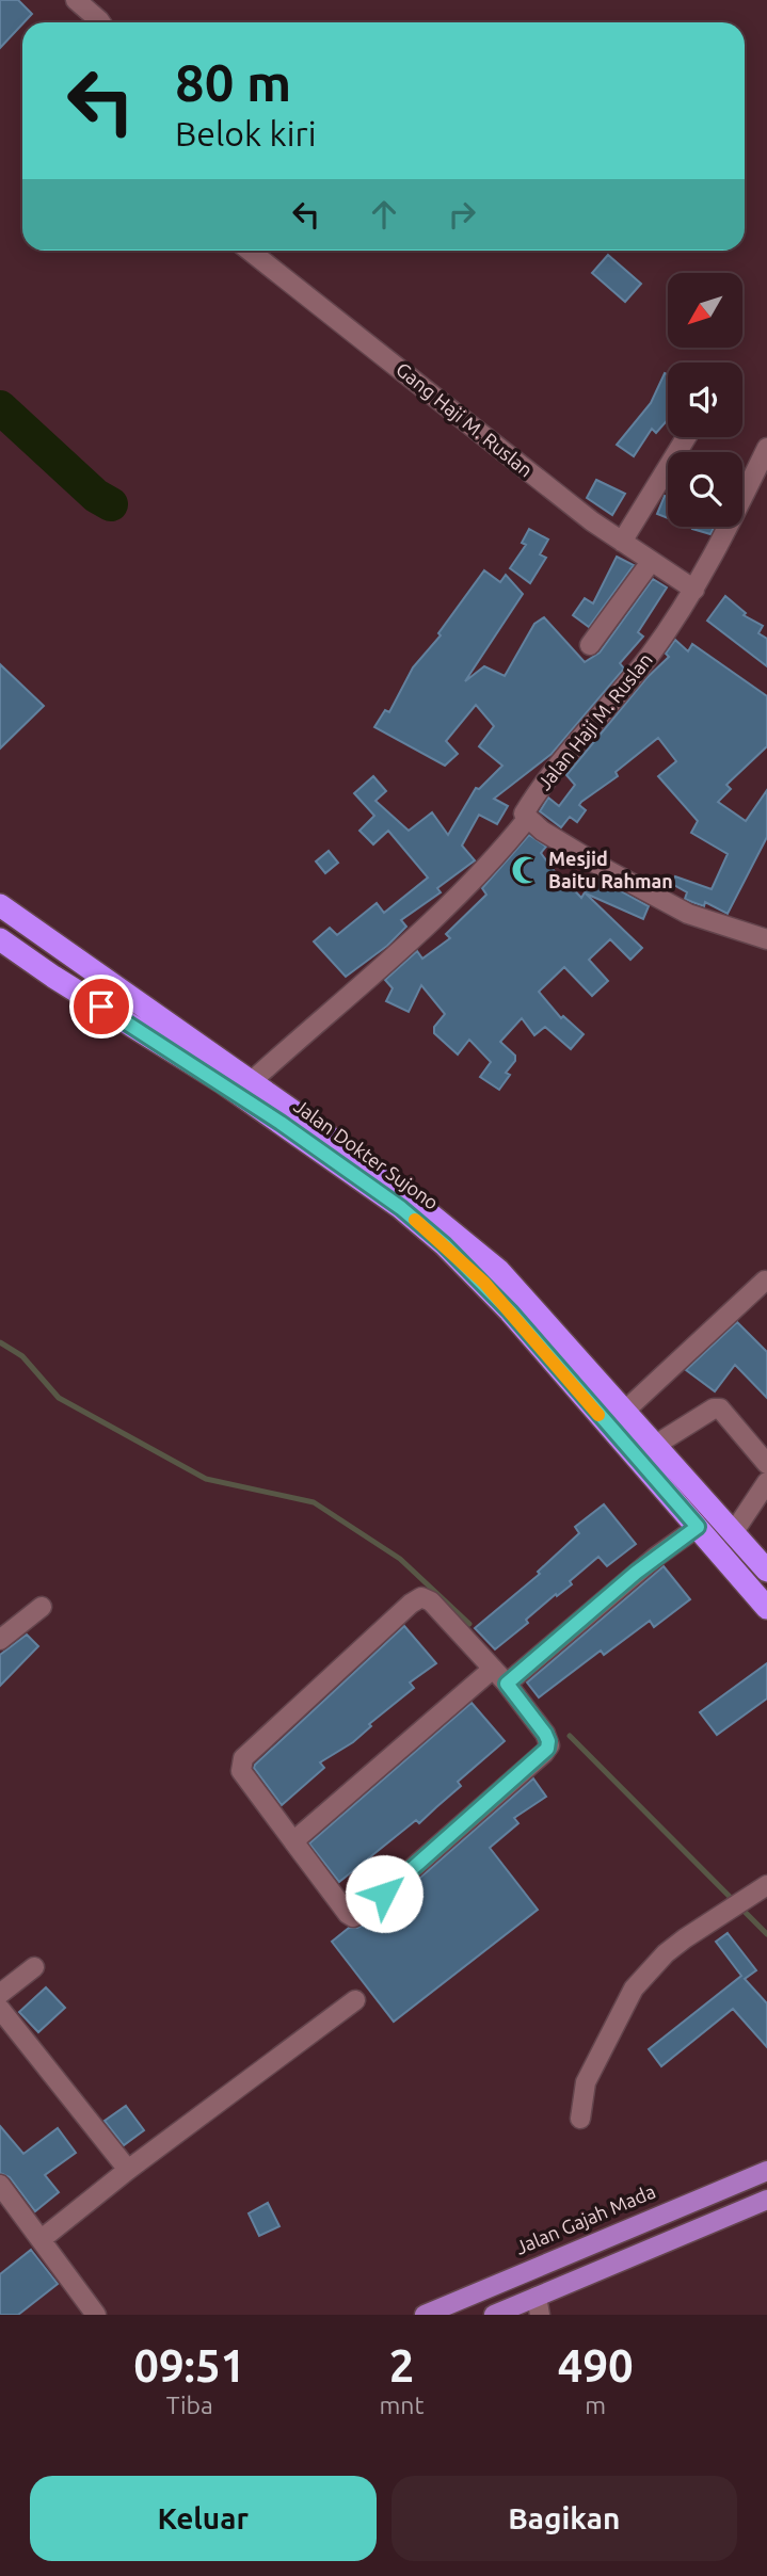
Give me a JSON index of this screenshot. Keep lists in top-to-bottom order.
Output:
{
  "streets": {
    "highway": ["Jalan Dokter Sujono"],
    "main road": ["Jalan Gajah Mada"],
    "street": ["Gang Haji M. Ruslan", "Jalan Haji M. Ruslan"]
  },
  "crossings": [
    ["Gang Haji M. Ruslan", "Jalan Haji M. Ruslan"]
  ],
  "places": {
    "mosque": ["Mesjid Baitu Rahman"]
  },
  "north": "bottom left",
  "page": {
    "turn": ["80 m", "Belok kiri"],
    "eta": [
      "09:51",
      "Tiba",
      "2",
      "mnt",
      "490",
      "m"
    ],
    "buttons": ["Keluar", "Bagikan"]
  }
}
